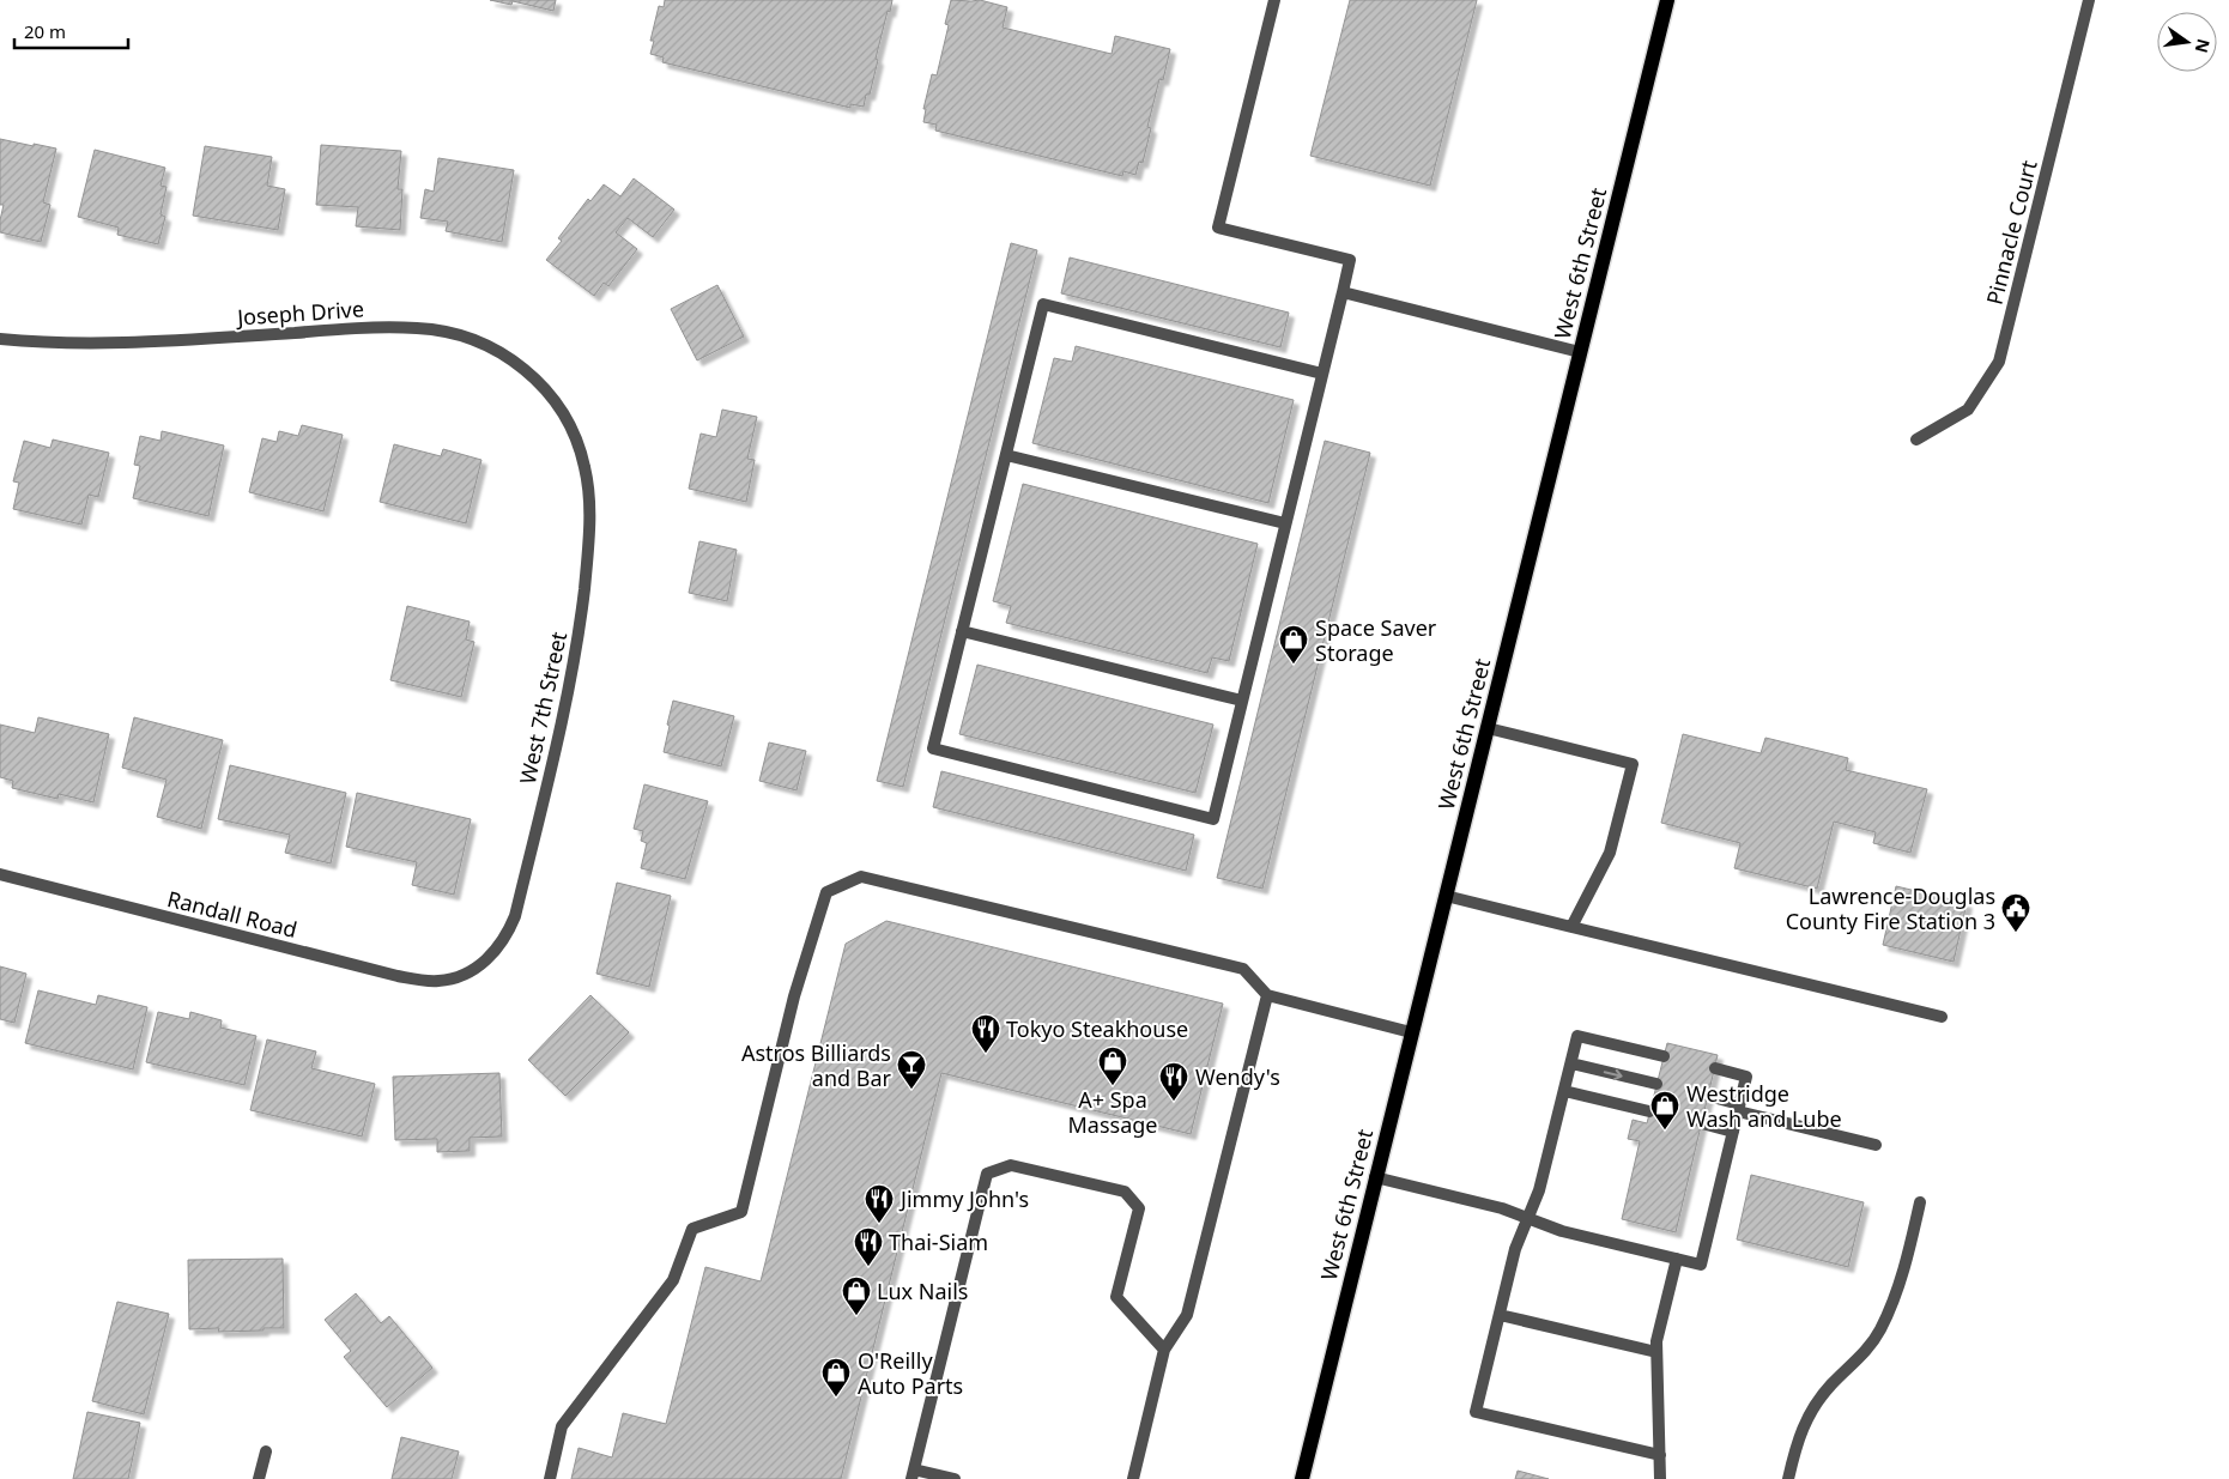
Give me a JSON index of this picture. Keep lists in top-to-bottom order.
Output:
{
  "streets": {
    "main road": ["West 6th Street"],
    "street": [
      "Pinnacle Court",
      "Joseph Drive",
      "West 7th Street",
      "Randall Road"
    ]
  },
  "crossings": [
    ["Joseph Drive", "West 7th Street"],
    ["West 7th Street", "Randall Road"]
  ],
  "places": {
    "shop": [
      "Space Saver Storage",
      "A+ Spa Massage",
      "Westridge Wash and Lube",
      "Lux Nails",
      "O'Reilly Auto Parts"
    ],
    "public building": ["Lawrence-Douglas County Fire Station 3"],
    "restaurant": [
      "Tokyo Steakhouse",
      "Wendy's",
      "Jimmy John's",
      "Thai-Siam"
    ],
    "bar": ["Astros Billiards and Bar"]
  },
  "scale_bar": "20 m",
  "north": "right"
}
